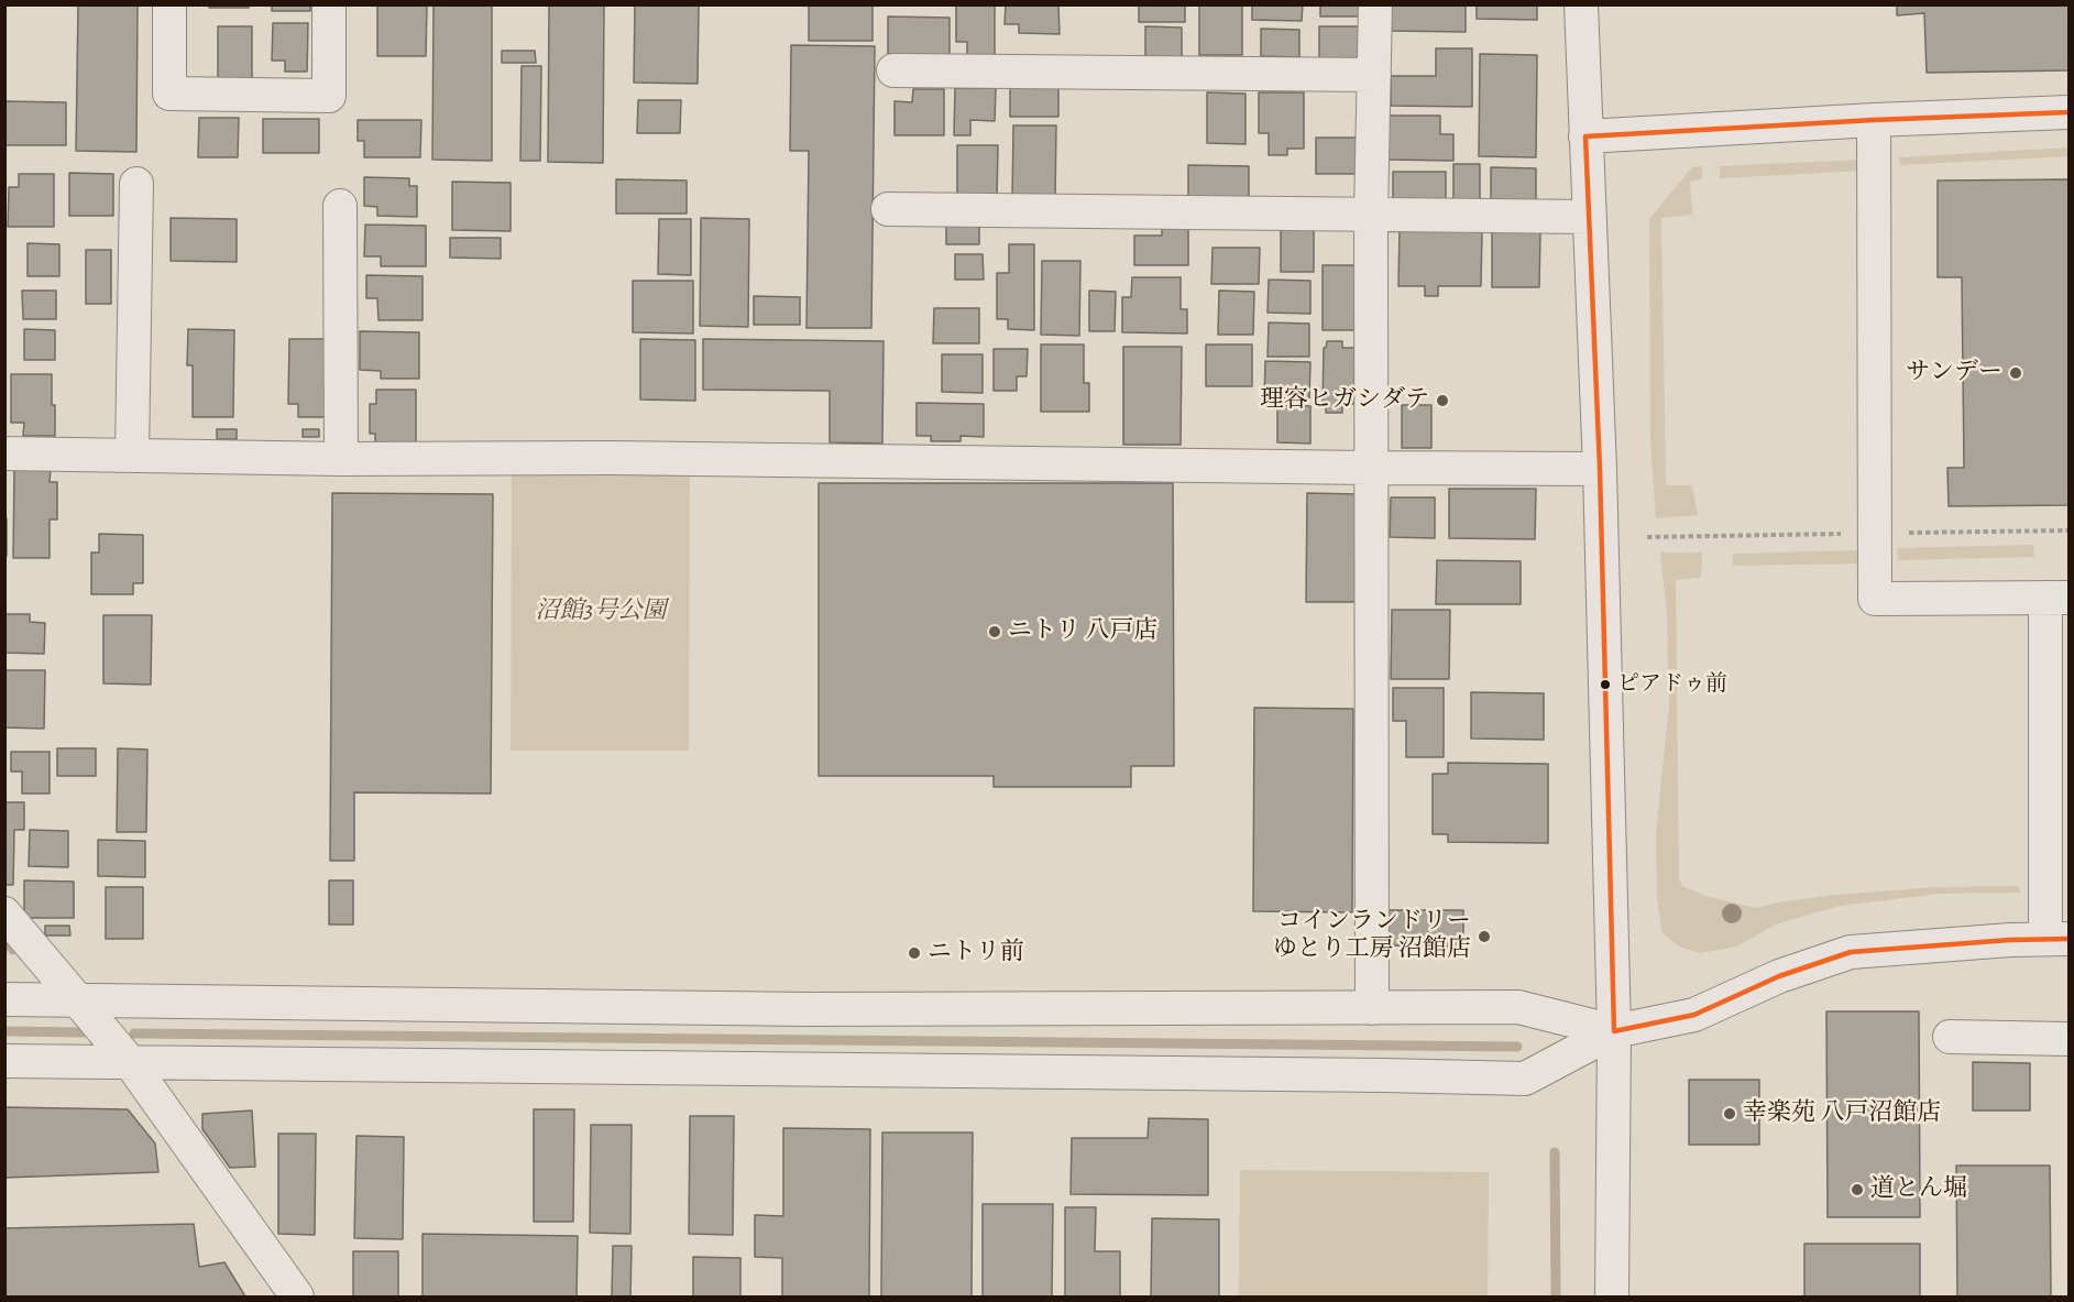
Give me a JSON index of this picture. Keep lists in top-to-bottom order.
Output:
{
  "parks": ["沼館3号公園"],
  "places": [
    "サンデー",
    "理容ヒガシダテ",
    "ニトリ 八戸店",
    "ピアドゥ前",
    "コインランドリー ゆとり工房 沼館店",
    "ニトリ前",
    "幸楽苑 八戸沼館店",
    "道とん堀"
  ]
}
